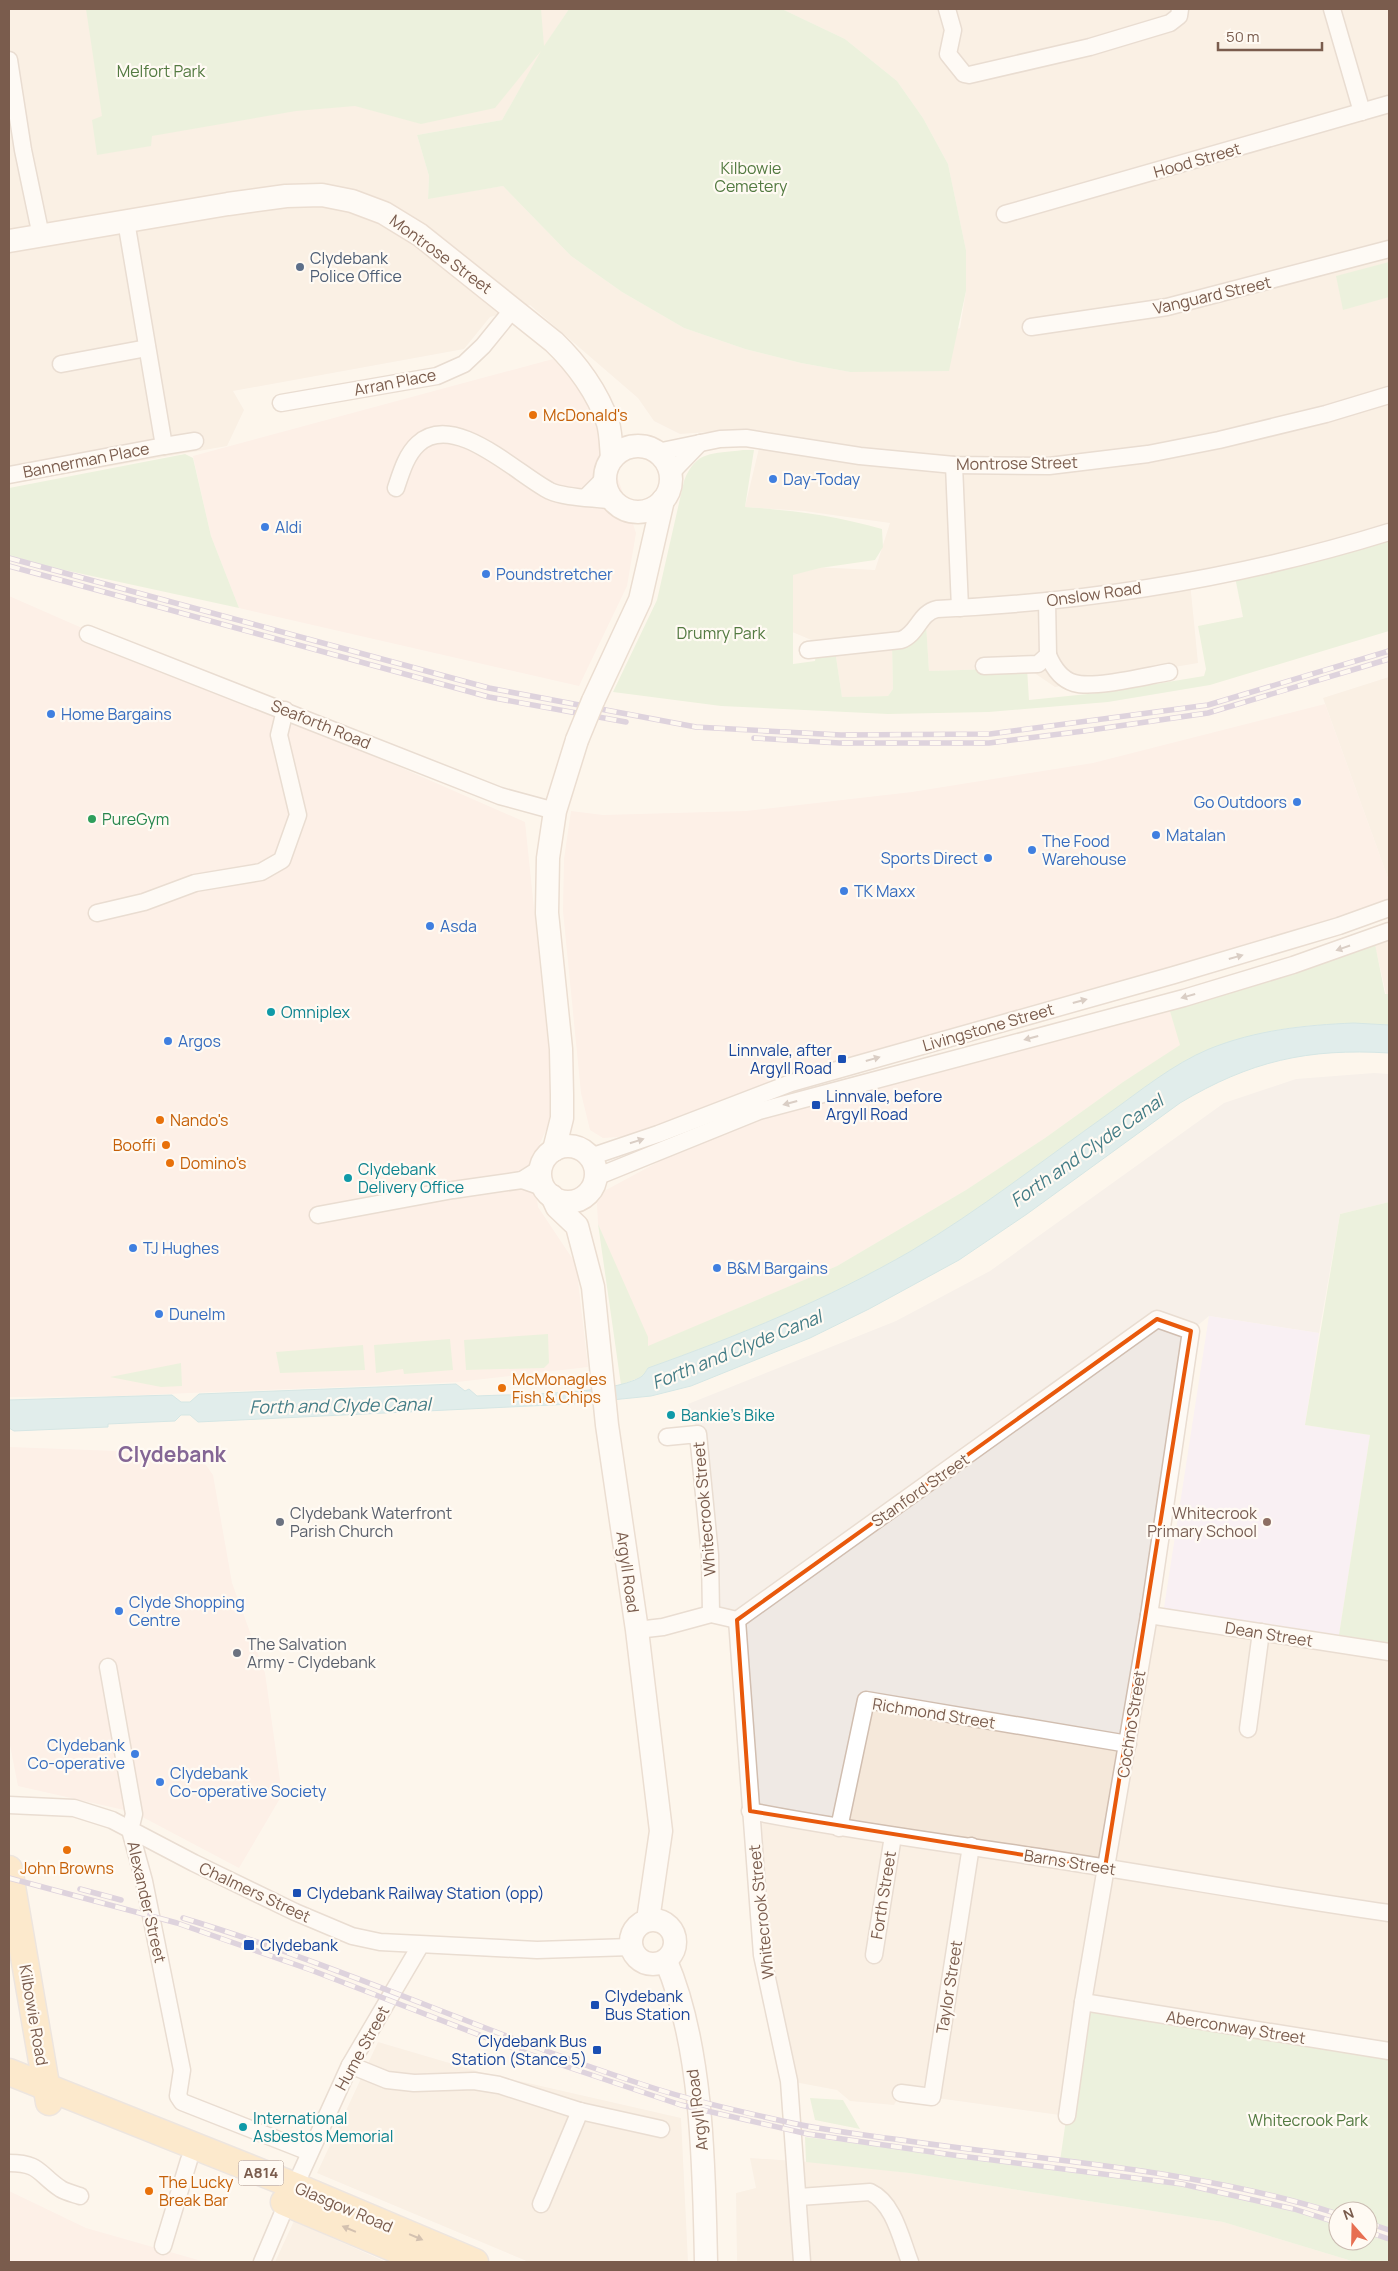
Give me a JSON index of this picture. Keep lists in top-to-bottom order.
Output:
{
  "streets": {
    "main road": ["Kilbowie Road", "A814", "Glasgow Road"],
    "street": [
      "Hood Street",
      "Montrose Street",
      "Vanguard Street",
      "Arran Place",
      "Bannerman Place",
      "Onslow Road",
      "Seaforth Road",
      "Livingstone Street",
      "Stanford Street",
      "Whitecrook Street",
      "Argyll Road",
      "Dean Street",
      "Richmond Street",
      "Cochno Street",
      "Barns Street",
      "Chalmers Street",
      "Forth Street",
      "Alexander Street",
      "Taylor Street",
      "Aberconway Street",
      "Hume Street"
    ]
  },
  "crossings": [
    ["Montrose Street", "Arran Place"],
    ["Montrose Street", "Bannerman Place"],
    ["Livingstone Street", "Argyll Road"],
    ["Stanford Street", "Whitecrook Street"],
    ["Stanford Street", "Cochno Street"],
    ["Whitecrook Street", "Barns Street"],
    ["Argyll Road", "Chalmers Street"],
    ["Dean Street", "Cochno Street"],
    ["Richmond Street", "Cochno Street"],
    ["Richmond Street", "Barns Street"],
    ["Cochno Street", "Barns Street"],
    ["Cochno Street", "Aberconway Street"],
    ["Barns Street", "Forth Street"],
    ["Barns Street", "Taylor Street"],
    ["Chalmers Street", "Alexander Street"],
    ["Chalmers Street", "Hume Street"],
    ["Alexander Street", "Hume Street"],
    ["Kilbowie Road", "A814"],
    ["Kilbowie Road", "Glasgow Road"],
    ["Hume Street", "Glasgow Road"],
    ["A814", "Glasgow Road"]
  ],
  "districts": ["Clydebank"],
  "water": ["Forth and Clyde Canal"],
  "parks": [
    "Melfort Park",
    "Kilbowie Cemetery",
    "Drumry Park",
    "Whitecrook Park"
  ],
  "places": {
    "other": [
      "Clydebank Police Office",
      "McDonald's",
      "Day-Today",
      "Aldi",
      "Poundstretcher",
      "Home Bargains",
      "Go Outdoors",
      "PureGym",
      "Matalan",
      "The Food Warehouse",
      "Sports Direct",
      "TK Maxx",
      "Asda",
      "Omniplex",
      "Argos",
      "Nando's",
      "Booffi",
      "Domino's",
      "Clydebank Delivery Office",
      "TJ Hughes",
      "B&M Bargains",
      "Dunelm",
      "McMonagles Fish & Chips",
      "Bankie's Bike",
      "Clydebank Waterfront Parish Church",
      "Whitecrook Primary School",
      "Clyde Shopping Centre",
      "The Salvation Army - Clydebank",
      "Clydebank Co-operative",
      "Clydebank Co-operative Society",
      "John Browns",
      "International Asbestos Memorial",
      "The Lucky Break Bar"
    ],
    "transit": [
      "Linnvale, after Argyll Road",
      "Linnvale, before Argyll Road",
      "Clydebank Railway Station (opp)",
      "Clydebank",
      "Clydebank Bus Station",
      "Clydebank Bus Station (Stance 5)"
    ]
  },
  "scale_bar": "50 m",
  "north": "top"
}
